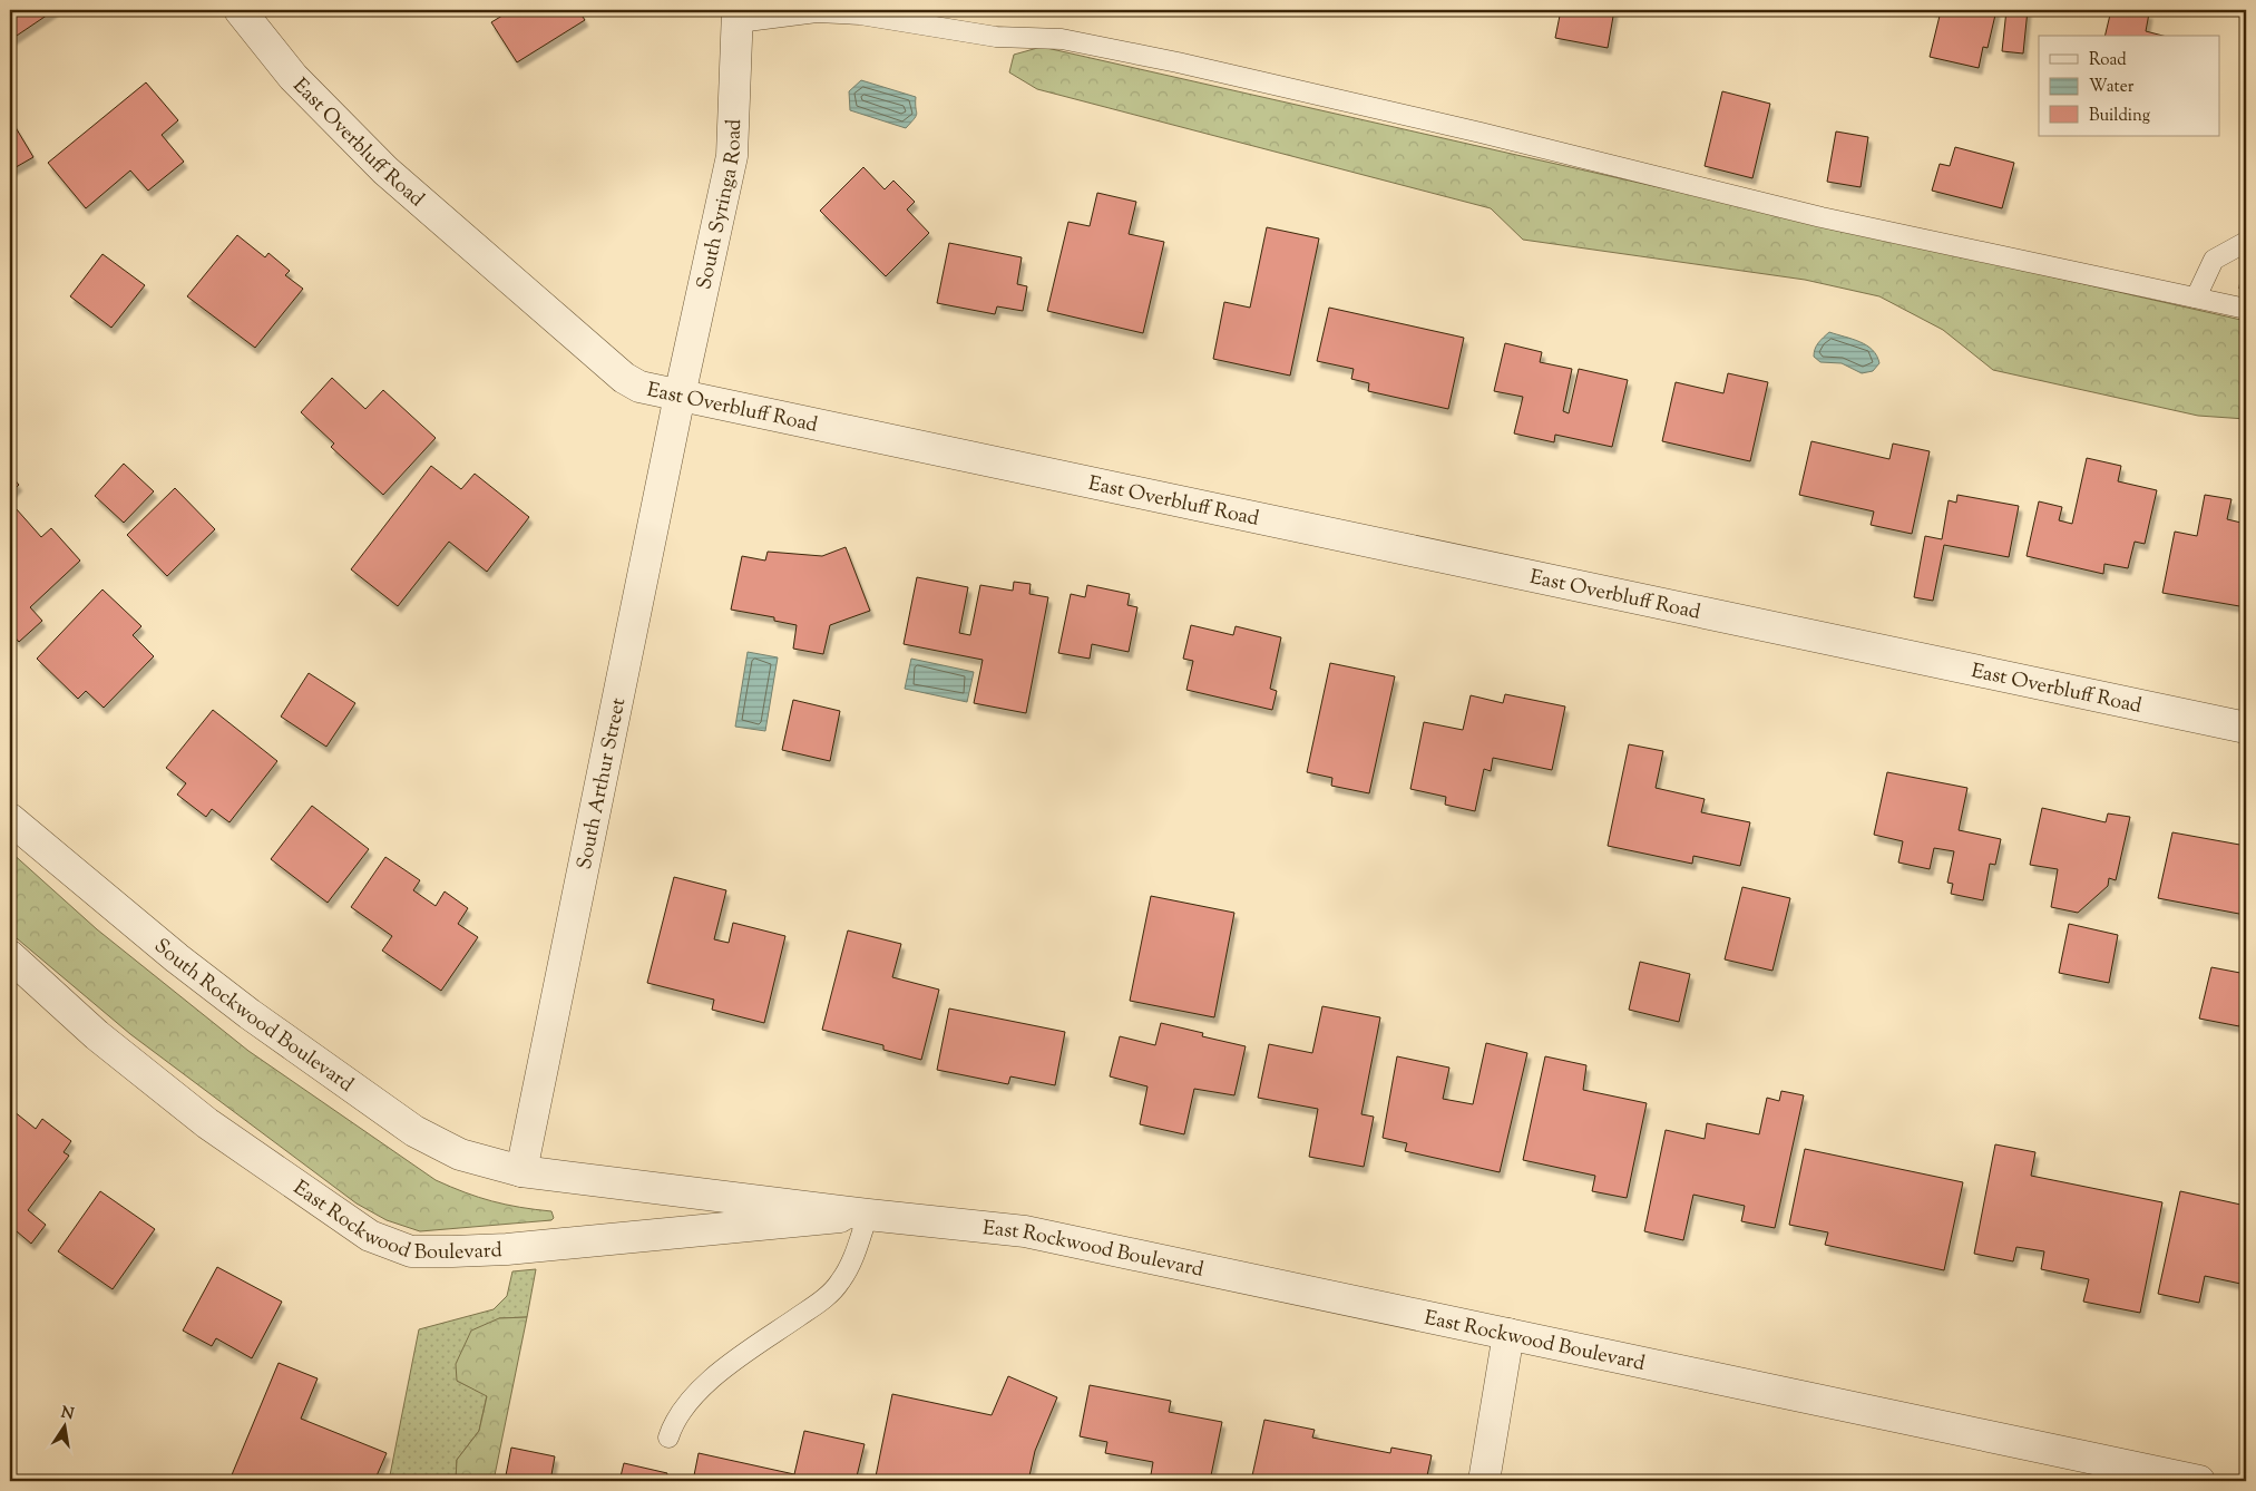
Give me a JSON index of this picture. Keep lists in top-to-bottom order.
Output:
{
  "streets": {
    "street": [
      "East Overbluff Road",
      "South Syringa Road",
      "South Arthur Street",
      "South Rockwood Boulevard",
      "East Rockwood Boulevard"
    ]
  },
  "crossings": [
    ["East Overbluff Road", "South Syringa Road"],
    ["East Overbluff Road", "South Arthur Street"],
    ["South Syringa Road", "South Arthur Street"],
    ["South Arthur Street", "South Rockwood Boulevard"],
    ["South Arthur Street", "East Rockwood Boulevard"],
    ["South Rockwood Boulevard", "East Rockwood Boulevard"]
  ],
  "legend": ["Road", "Water", "Building"],
  "north": "top"
}
